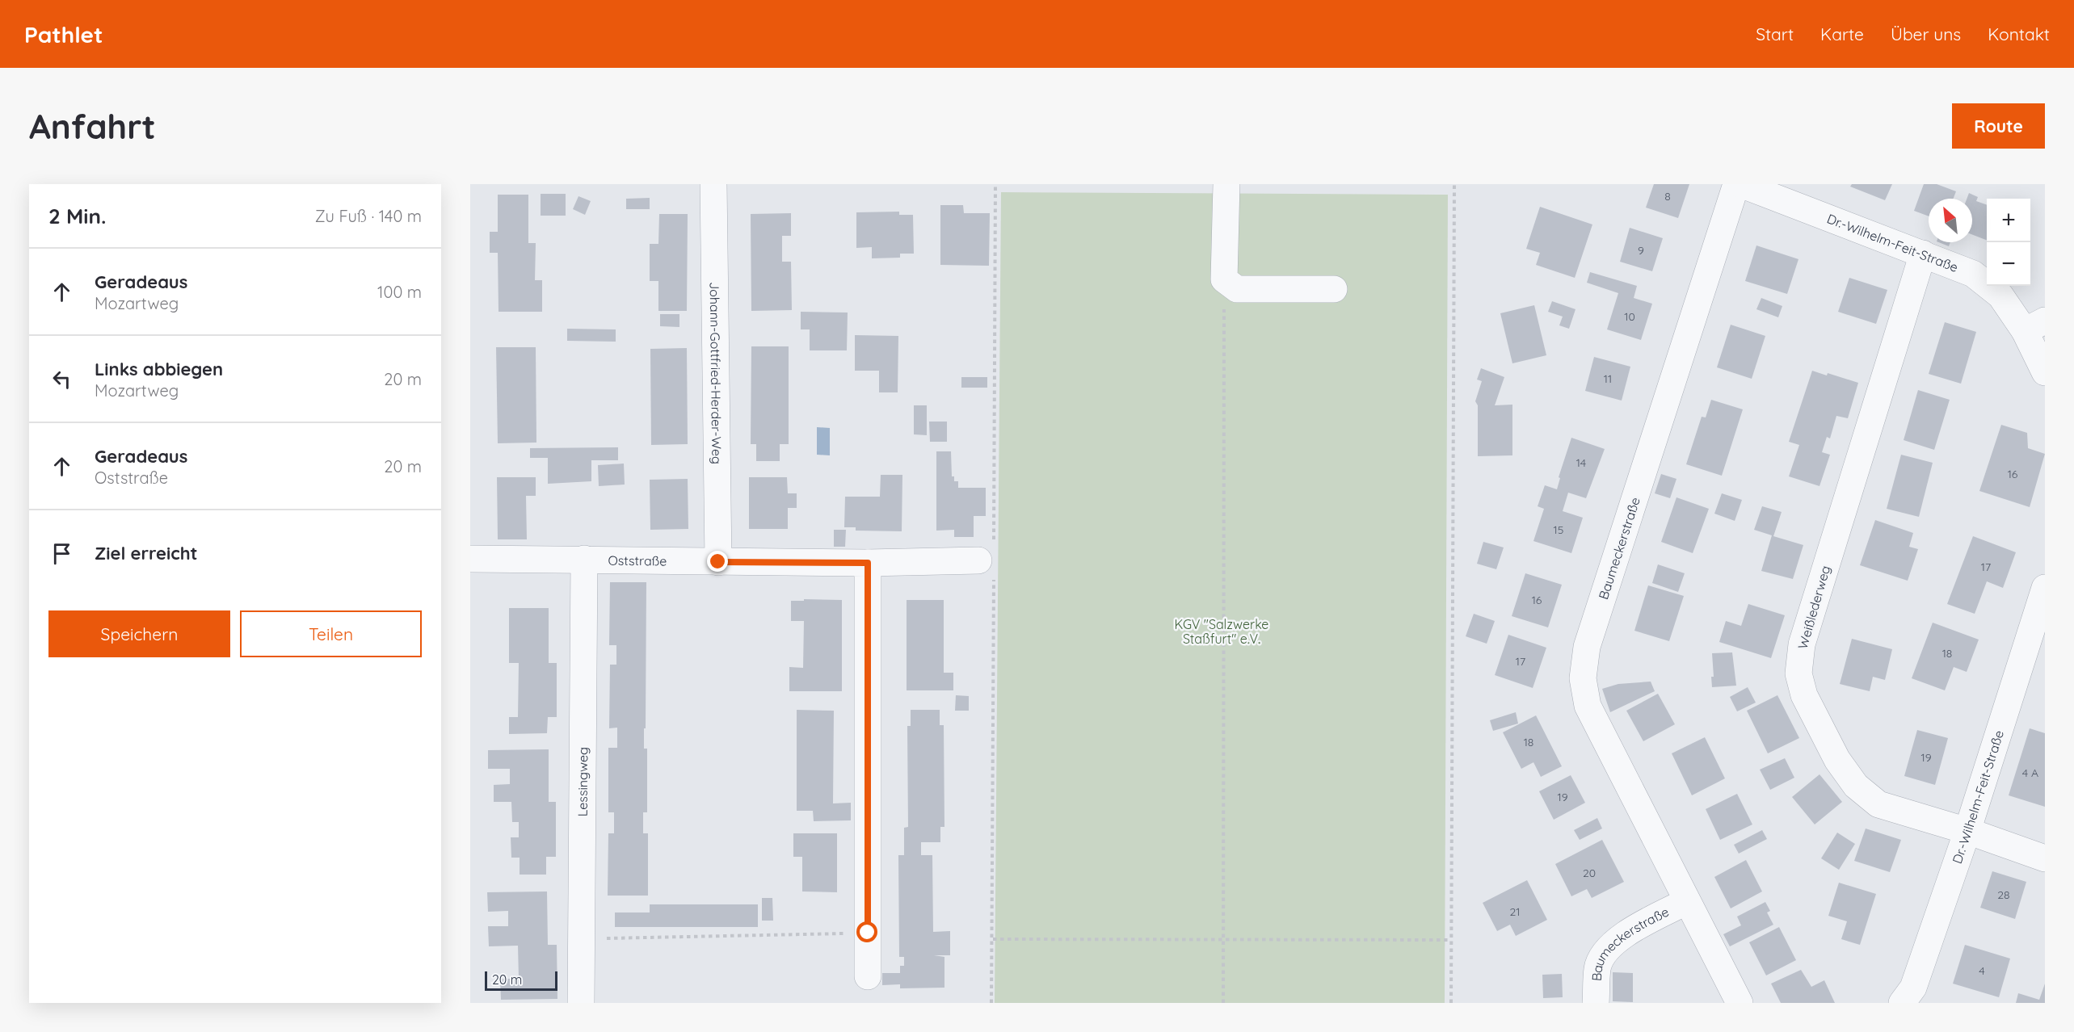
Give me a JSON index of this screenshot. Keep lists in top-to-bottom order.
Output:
{
  "streets": {
    "street": [
      "Dr.-Wilhelm-Feit-Straße",
      "Johann-Gottfried-Herder-Weg",
      "Baumeckerstraße",
      "Oststraße",
      "Weißlederweg",
      "Lessingweg"
    ]
  },
  "crossings": [
    ["Dr.-Wilhelm-Feit-Straße", "Weißlederweg"],
    ["Johann-Gottfried-Herder-Weg", "Oststraße"],
    ["Oststraße", "Lessingweg"]
  ],
  "parks": ["KGV \"Salzwerke Staßfurt\" e.V."],
  "house_numbers": [
    "8",
    "9",
    "10",
    "11",
    "14",
    "16",
    "15",
    "17",
    "16",
    "18",
    "17",
    "18",
    "19",
    "4 A",
    "19",
    "20",
    "28",
    "21",
    "4"
  ],
  "scale_bar": "20 m",
  "north": "top left",
  "page": {
    "header": "Pathlet",
    "nav": [
      "Start",
      "Karte",
      "Über uns",
      "Kontakt"
    ],
    "buttons": [
      "Route",
      ["Speichern", "Teilen"]
    ],
    "title": "Anfahrt",
    "heading": ["2 Min.", "Zu Fuß · 140 m"],
    "map_buttons": ["+", "−"],
    "list": [
      ["Geradeaus", "Mozartweg", "100 m"],
      ["Links abbiegen", "Mozartweg", "20 m"],
      ["Geradeaus", "Oststraße", "20 m"],
      "Ziel erreicht"
    ],
    "scale": "20 m"
  }
}
